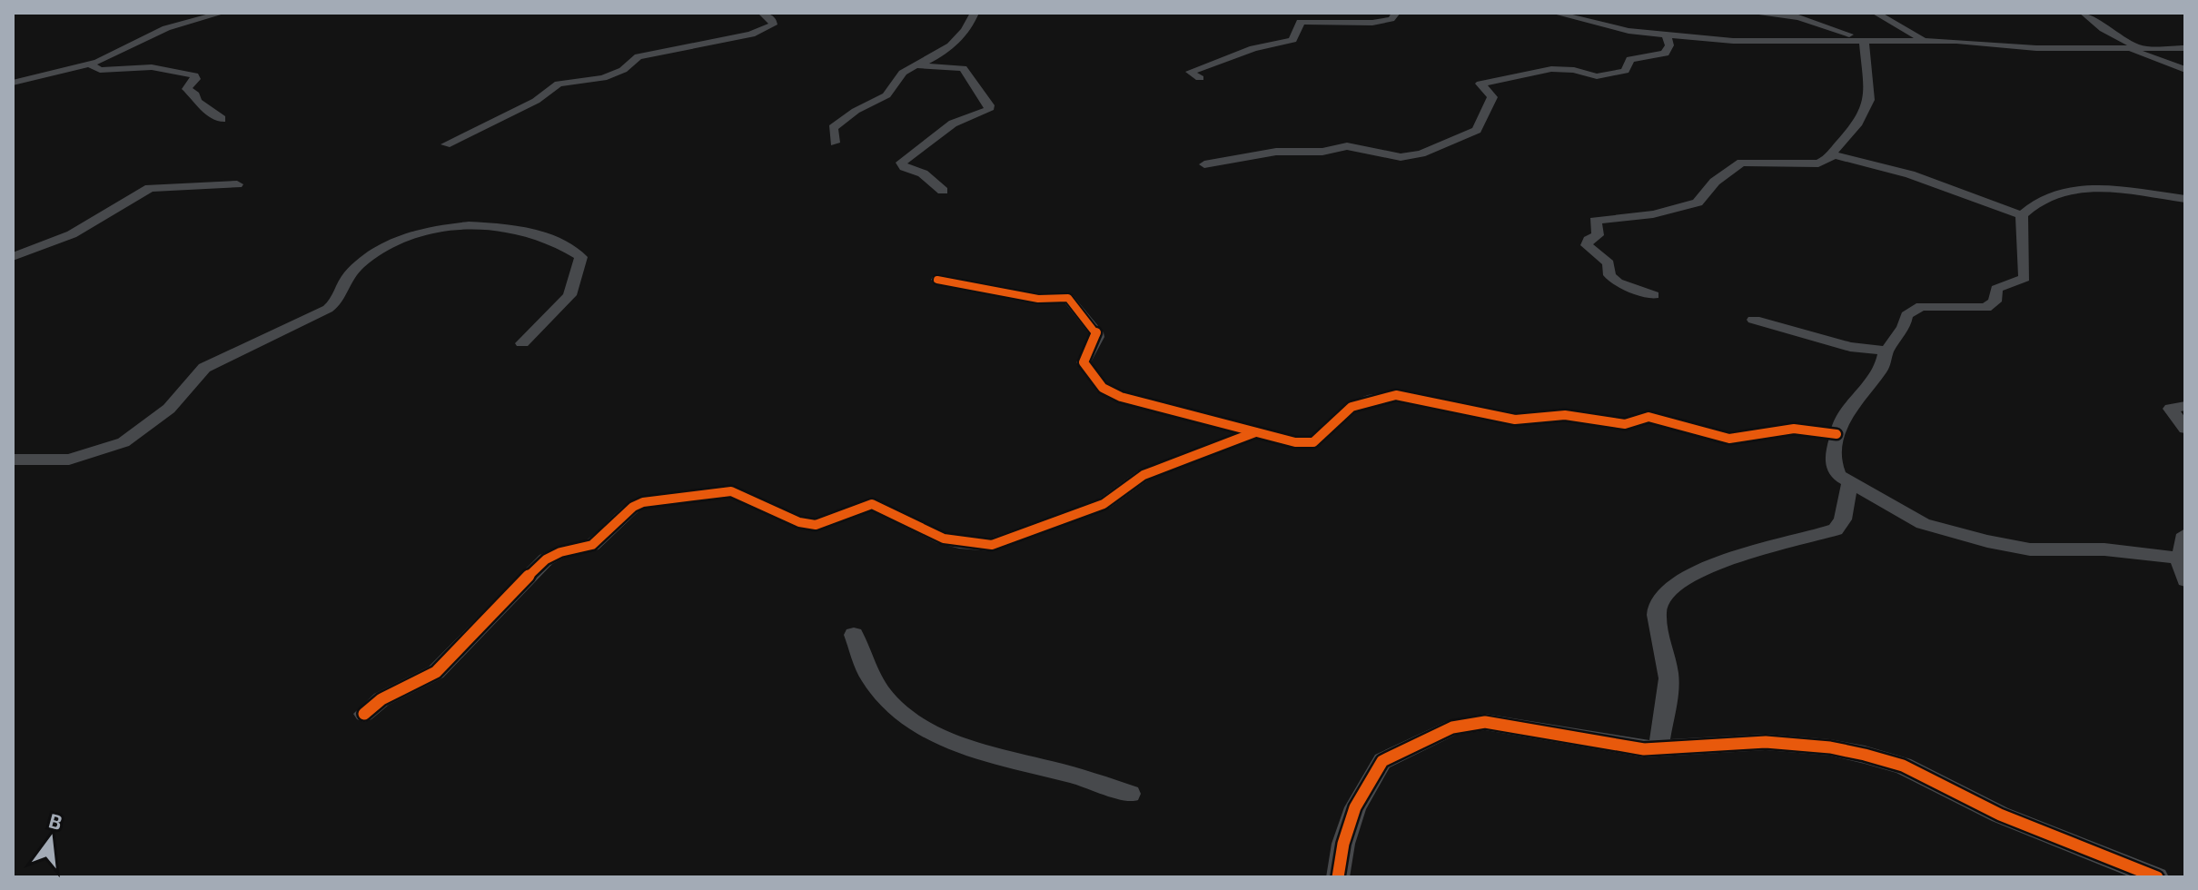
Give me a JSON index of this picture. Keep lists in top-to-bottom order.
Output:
{
  "north": "top"
}
